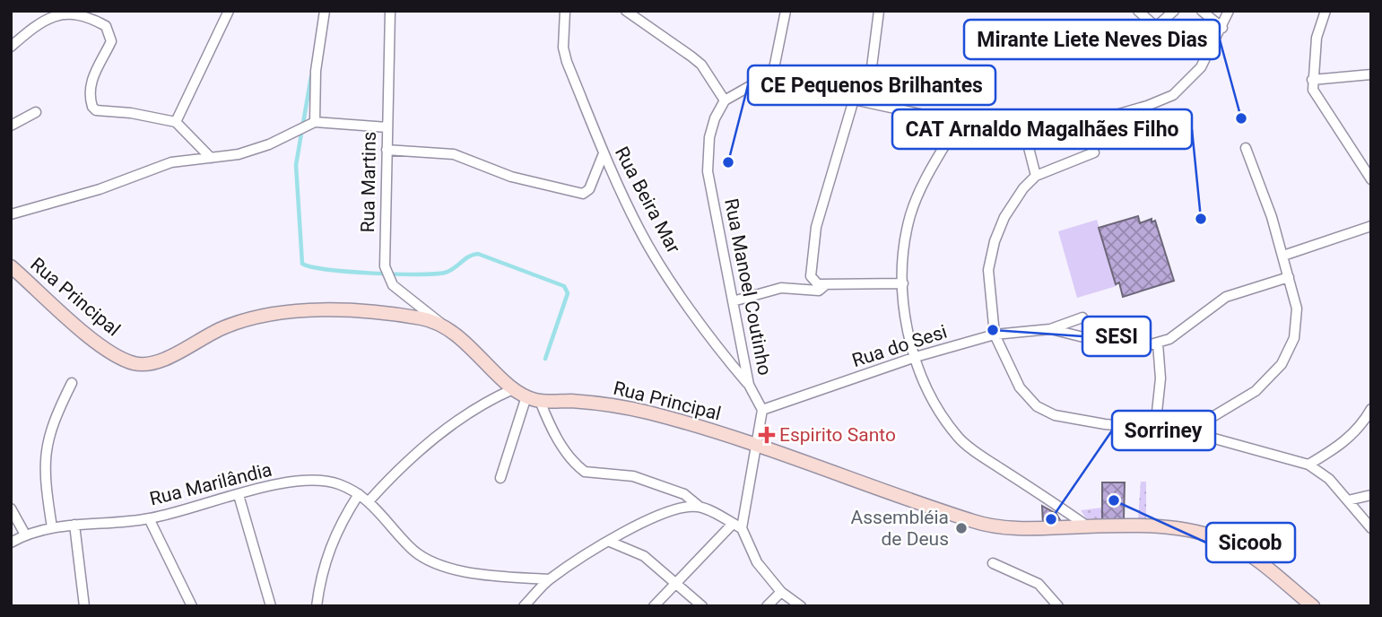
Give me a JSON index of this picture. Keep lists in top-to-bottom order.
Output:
{
  "streets": {
    "street": [
      "Rua Martins",
      "Rua Beira Mar",
      "Rua Manoel Coutinho",
      "Rua Principal",
      "Rua do Sesi",
      "Rua Marilândia"
    ]
  },
  "crossings": [
    ["Rua Martins", "Rua Principal"],
    ["Rua Beira Mar", "Rua Manoel Coutinho"],
    ["Rua Manoel Coutinho", "Rua do Sesi"]
  ],
  "places": {
    "other": [
      "Mirante Liete Neves Dias",
      "CE Pequenos Brilhantes",
      "CAT Arnaldo Magalhães Filho",
      "SESI",
      "Sicoob",
      "Sorriney",
      "Assembléia de Deus"
    ],
    "health": ["Espirito Santo"]
  }
}
